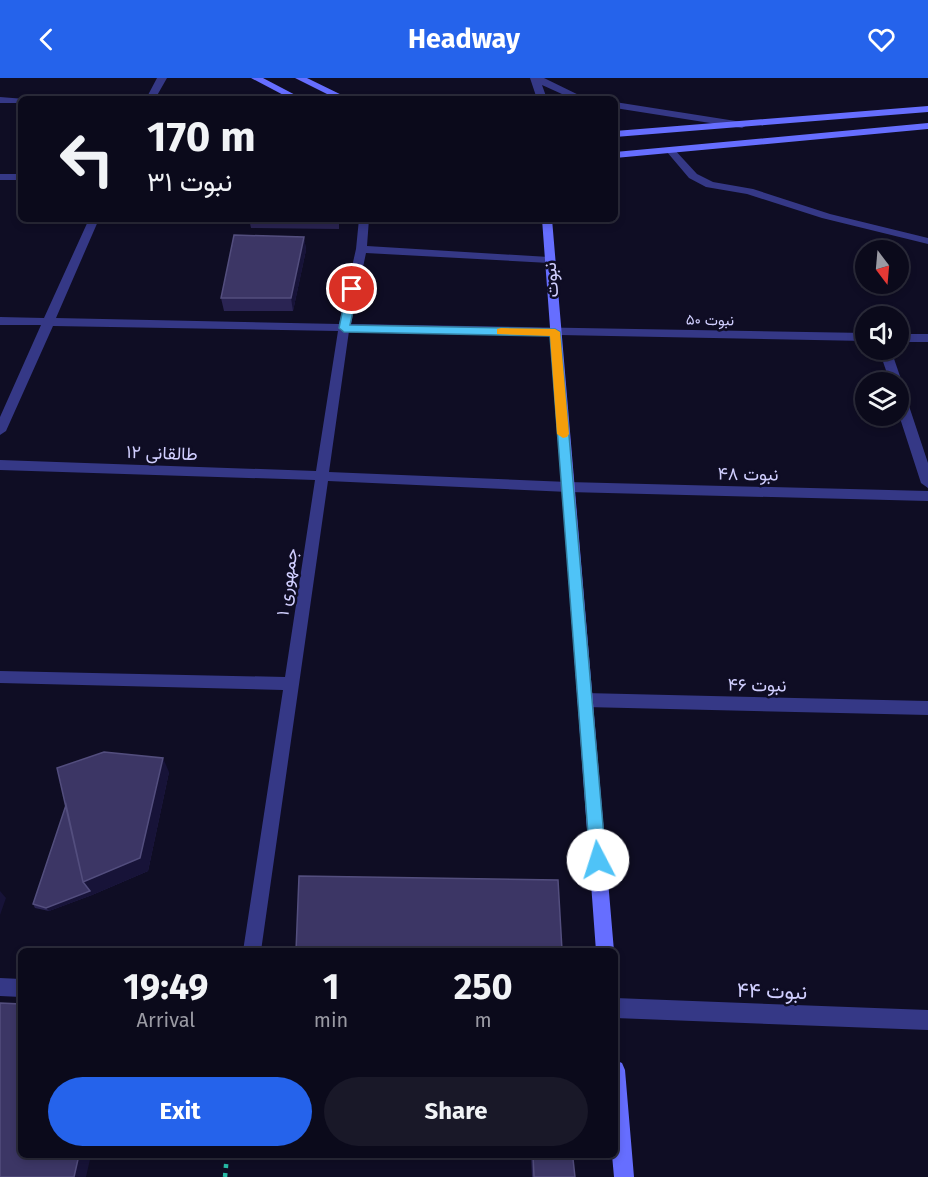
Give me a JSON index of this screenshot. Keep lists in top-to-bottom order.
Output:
{
  "streets": {
    "main road": ["نبوت"],
    "street": [
      "نبوت ۵۰",
      "طالقانی ۱۲",
      "نبوت ۴۸",
      "جمهوری ۱",
      "نبوت ۴۶",
      "نبوت ۴۴"
    ]
  },
  "crossings": [
    ["نبوت", "نبوت ۵۰"],
    ["نبوت", "طالقانی ۱۲"],
    ["نبوت", "نبوت ۴۸"],
    ["نبوت", "نبوت ۴۶"],
    ["نبوت ۵۰", "جمهوری ۱"],
    ["طالقانی ۱۲", "نبوت ۴۸"],
    ["طالقانی ۱۲", "جمهوری ۱"]
  ],
  "north": "bottom",
  "page": {
    "header": "Headway",
    "turn": ["170 m", "نبوت ۳۱"],
    "eta": [
      "19:49",
      "Arrival",
      "1",
      "min",
      "250",
      "m"
    ],
    "buttons": ["Exit", "Share"]
  }
}
